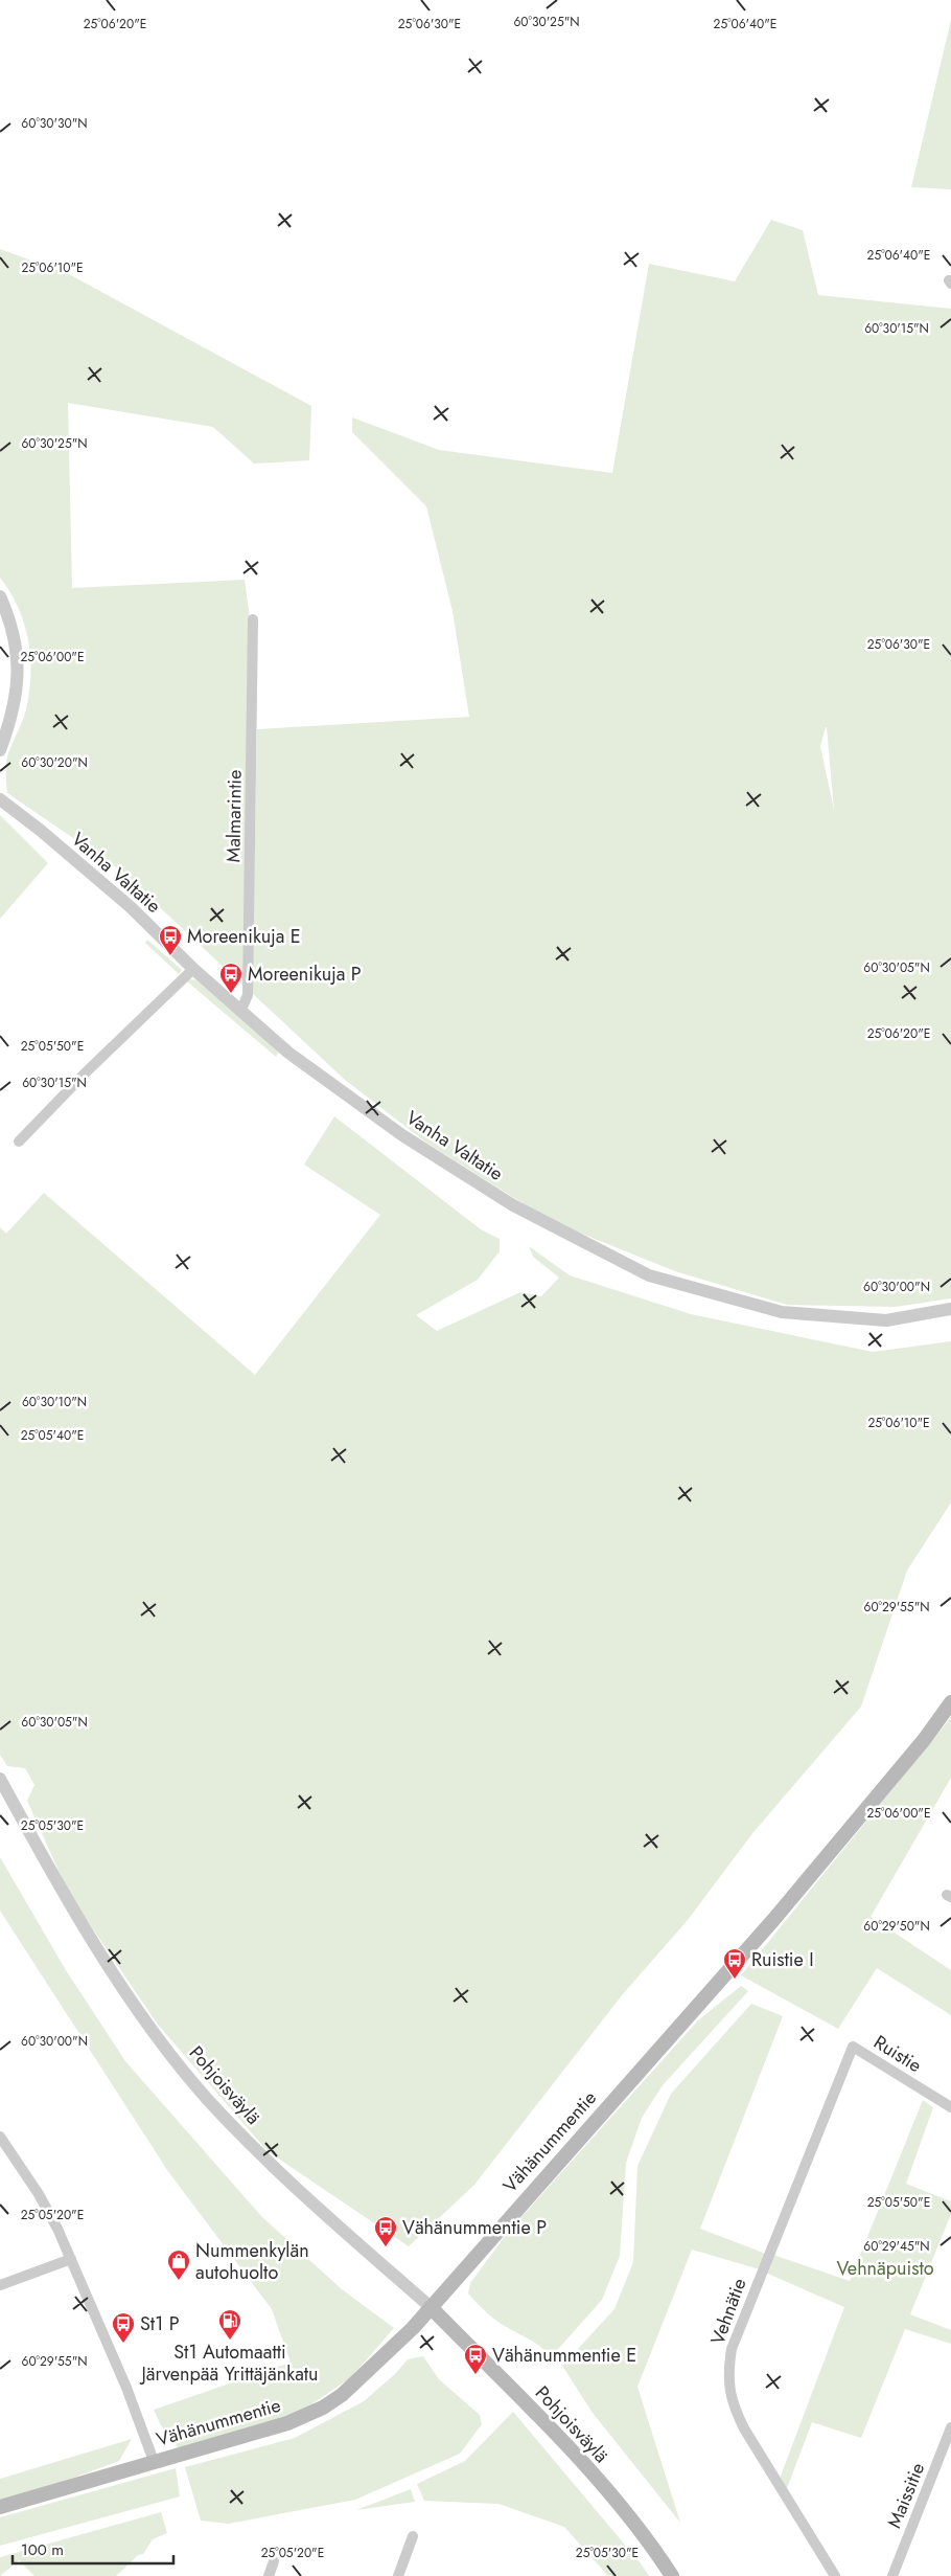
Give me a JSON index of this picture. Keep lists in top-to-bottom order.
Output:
{
  "streets": {
    "main road": ["Pohjoisväylä", "Vähänummentie"],
    "street": [
      "Malmarintie",
      "Vanha Valtatie",
      "Ruistie",
      "Vehnätie",
      "Maissitie"
    ]
  },
  "crossings": [
    ["Malmarintie", "Vanha Valtatie"],
    ["Ruistie", "Vehnätie"],
    ["Pohjoisväylä", "Vähänummentie"]
  ],
  "parks": ["Vehnäpuisto"],
  "places": {
    "bus stop": [
      "Moreenikuja E",
      "Moreenikuja P",
      "Ruistie I",
      "Vähänummentie P",
      "St1 P",
      "Vähänummentie E"
    ],
    "shop": ["Nummenkylän autohuolto"],
    "fuel station": ["St1 Automaatti Järvenpää Yrittäjänkatu"]
  },
  "scale_bar": "100 m",
  "coordinates": [
    "60°30'25\"N",
    "25°06'20\"E",
    "25°06'30\"E",
    "25°06'40\"E",
    "60°30'30\"N",
    "25°06'10\"E",
    "60°30'15\"N",
    "25°06'00\"E",
    "60°30'20\"N",
    "60°30'05\"N",
    "25°05'50\"E",
    "60°30'00\"N",
    "60°30'10\"N",
    "25°05'40\"E",
    "60°29'55\"N",
    "25°05'30\"E",
    "60°29'50\"N",
    "25°05'20\"E",
    "60°29'45\"N"
  ]
}
